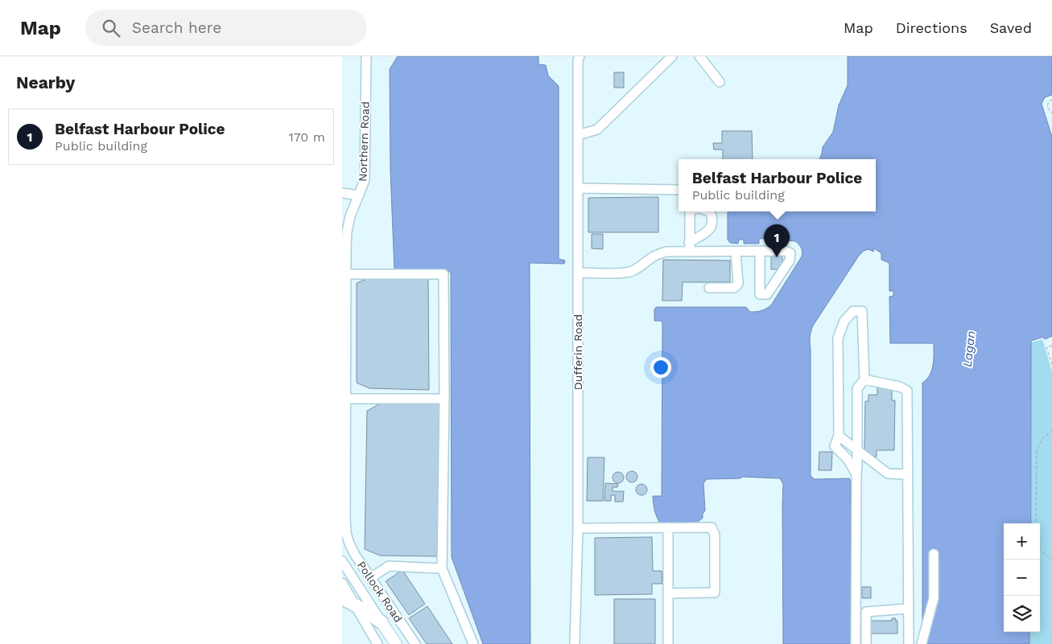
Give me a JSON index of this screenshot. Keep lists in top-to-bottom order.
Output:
{
  "streets": {
    "street": ["Northern Road", "Dufferin Road", "Pollock Road"]
  },
  "crossings": [
    ["Northern Road", "Pollock Road"]
  ],
  "water": ["Lagan"],
  "page": {
    "header": "Map",
    "search": "Search here",
    "nav": ["Map", "Directions", "Saved"],
    "heading": "Nearby",
    "list": [
      {
        "mark": "1",
        "name": "Belfast Harbour Police",
        "note": "Public building",
        "value": "170 m"
      }
    ],
    "popup": ["Belfast Harbour Police", "Public building"],
    "pins": "1",
    "map_buttons": ["+", "−"]
  }
}
